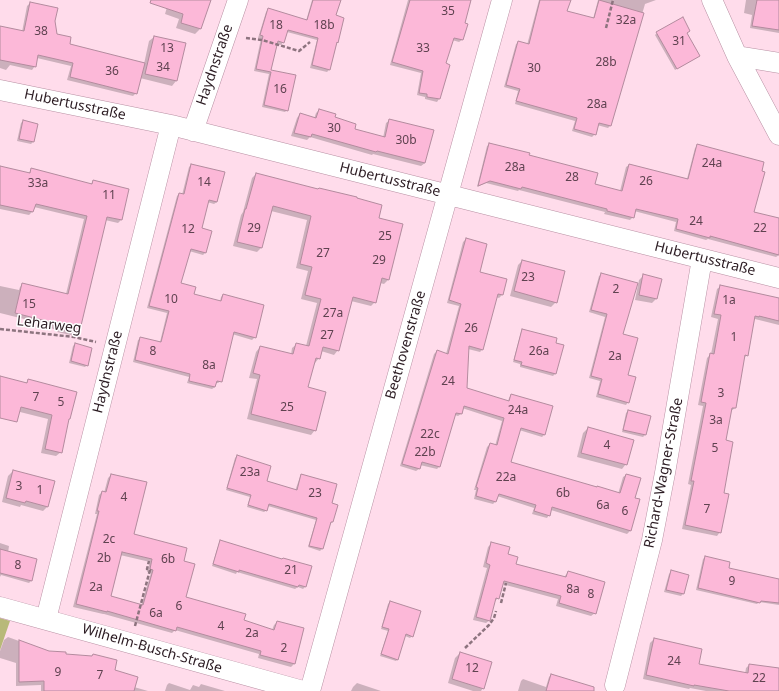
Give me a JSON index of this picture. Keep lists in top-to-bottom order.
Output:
{
  "streets": {
    "street": [
      "Haydnstraße",
      "Hubertusstraße",
      "Beethovenstraße",
      "Richard-Wagner-Straße",
      "Wilhelm-Busch-Straße"
    ],
    "path": ["Leharweg"]
  },
  "crossings": [
    ["Haydnstraße", "Hubertusstraße"],
    ["Haydnstraße", "Wilhelm-Busch-Straße"],
    ["Hubertusstraße", "Beethovenstraße"],
    ["Hubertusstraße", "Richard-Wagner-Straße"]
  ],
  "house_numbers": [
    "35",
    "32a",
    "18",
    "18b",
    "38",
    "31",
    "13",
    "33",
    "28b",
    "34",
    "30",
    "36",
    "16",
    "28a",
    "30",
    "30b",
    "24a",
    "28a",
    "28",
    "26",
    "14",
    "33a",
    "11",
    "24",
    "29",
    "22",
    "12",
    "25",
    "27",
    "29",
    "23",
    "2",
    "10",
    "1a",
    "15",
    "27a",
    "26",
    "27",
    "1",
    "8",
    "26a",
    "2a",
    "8a",
    "24",
    "3",
    "7",
    "5",
    "25",
    "24a",
    "3a",
    "22c",
    "4",
    "5",
    "22b",
    "23a",
    "22a",
    "3",
    "1",
    "23",
    "6b",
    "4",
    "6a",
    "7",
    "6",
    "2c",
    "2b",
    "6b",
    "8",
    "21",
    "9",
    "2a",
    "8a",
    "8",
    "6",
    "6a",
    "4",
    "2a",
    "2",
    "24",
    "12",
    "9",
    "7",
    "22"
  ]
}
